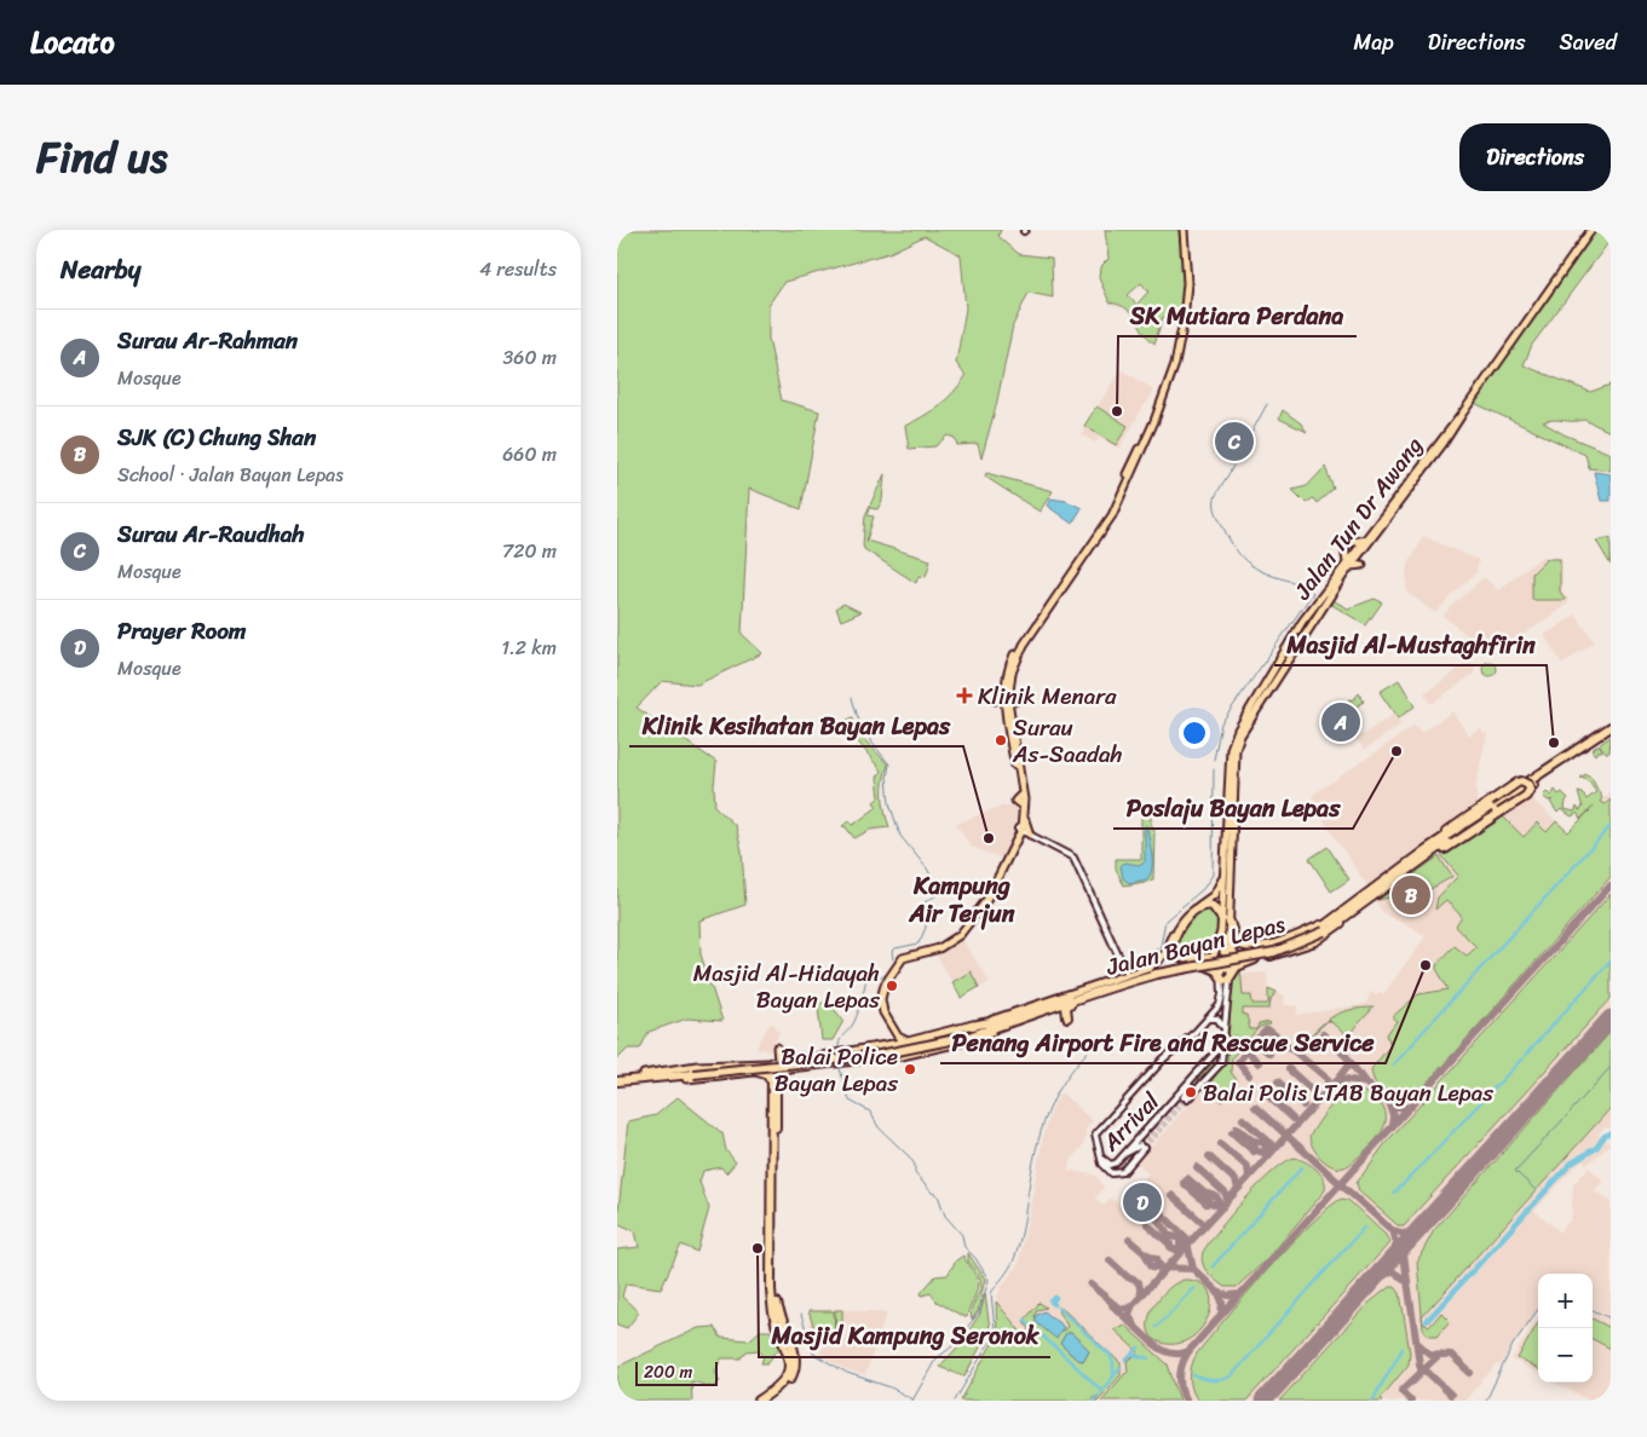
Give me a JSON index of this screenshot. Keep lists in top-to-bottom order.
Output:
{
  "streets": {
    "highway": ["Jalan Bayan Lepas"],
    "main road": ["Jalan Tun Dr Awang"],
    "street": ["Arrival"]
  },
  "districts": ["Kampung Air Terjun"],
  "places": {
    "other": [
      "SK Mutiara Perdana",
      "Surau As-Saadah",
      "Masjid Al-Mustaghfirin",
      "Poslaju Bayan Lepas",
      "Klinik Kesihatan Bayan Lepas",
      "Penang Airport Fire and Rescue Service",
      "Masjid Al-Hidayah Bayan Lepas",
      "Balai Police Bayan Lepas",
      "Balai Polis LTAB Bayan Lepas",
      "Masjid Kampung Seronok"
    ],
    "health": ["Klinik Menara"]
  },
  "scale_bar": "200 m",
  "page": {
    "header": "Locato",
    "nav": ["Map", "Directions", "Saved"],
    "title": "Find us",
    "buttons": "Directions",
    "heading": ["Nearby", "4 results"],
    "list": [
      {
        "mark": "A",
        "name": "Surau Ar-Rahman",
        "note": "Mosque",
        "value": "360 m"
      },
      {
        "mark": "B",
        "name": "SJK (C) Chung Shan",
        "note": "School · Jalan Bayan Lepas",
        "value": "660 m"
      },
      {
        "mark": "C",
        "name": "Surau Ar-Raudhah",
        "note": "Mosque",
        "value": "720 m"
      },
      {
        "mark": "D",
        "name": "Prayer Room",
        "note": "Mosque",
        "value": "1.2 km"
      }
    ],
    "pins": [
      "C",
      "A",
      "B",
      "D"
    ],
    "map_buttons": ["+", "−"],
    "scale": "200 m"
  }
}
